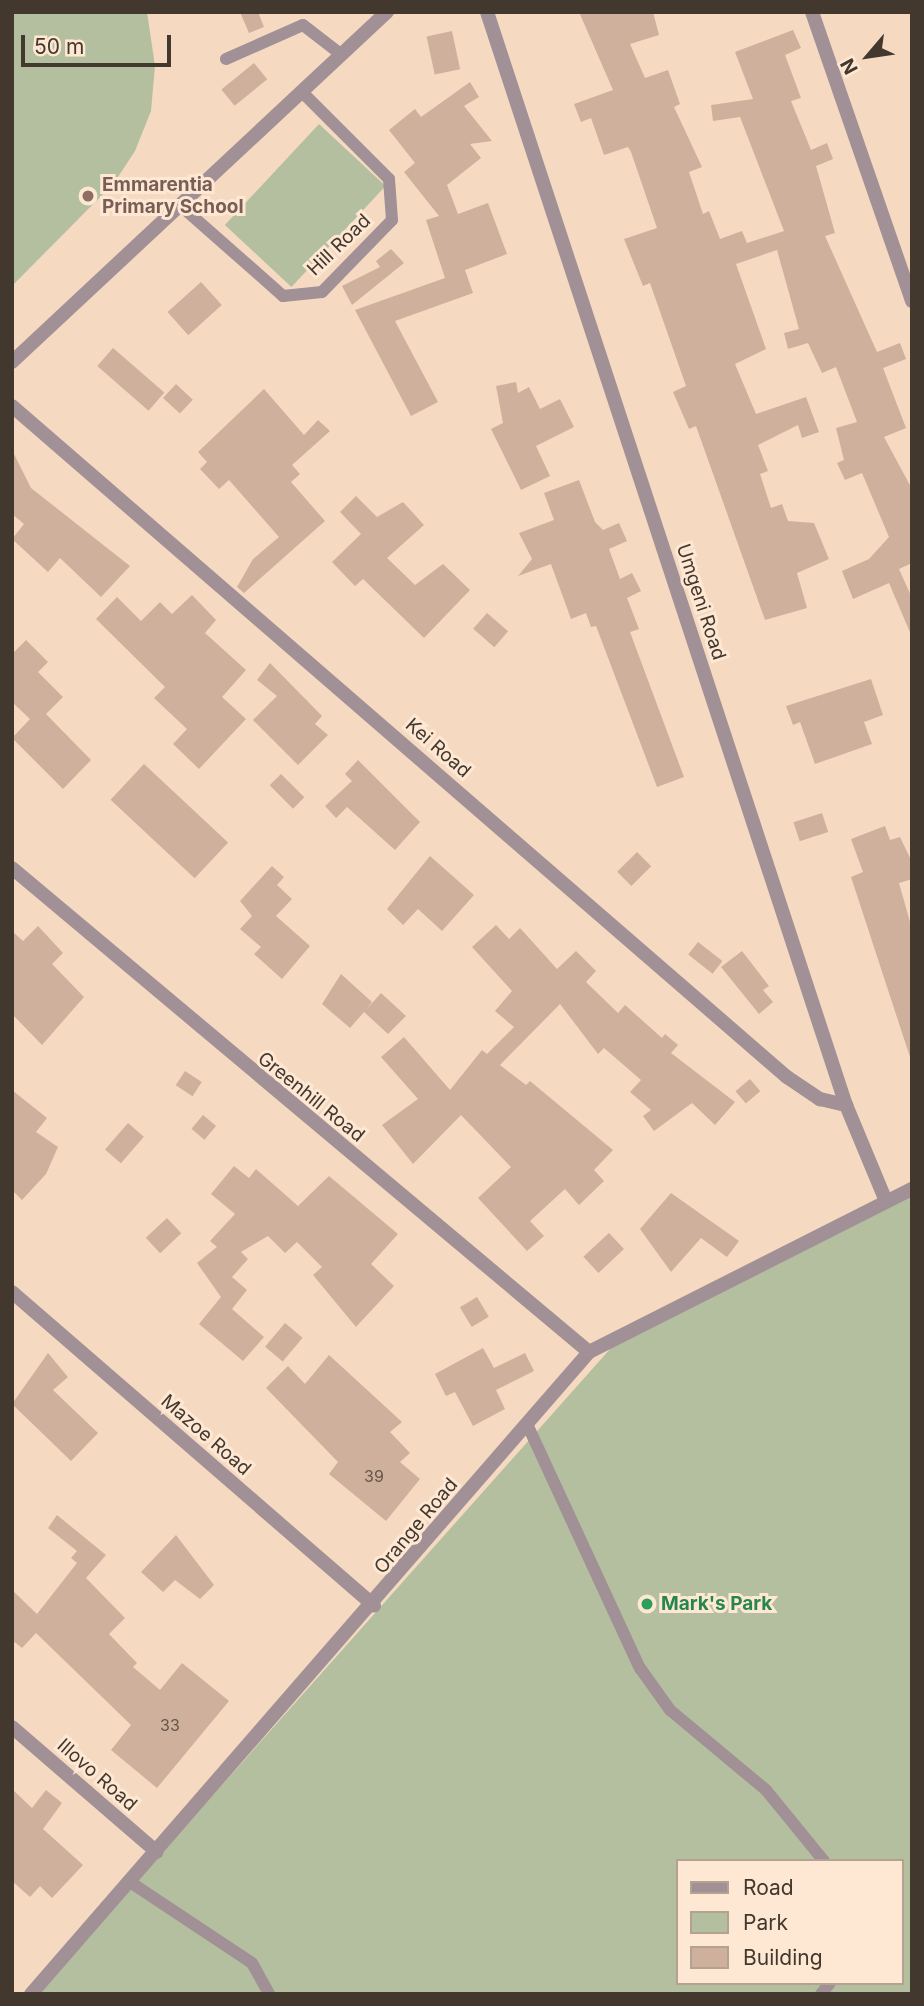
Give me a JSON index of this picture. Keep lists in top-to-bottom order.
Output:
{
  "streets": {
    "street": [
      "Umgeni Road",
      "Kei Road",
      "Greenhill Road",
      "Mazoe Road",
      "Orange Road",
      "Illovo Road"
    ],
    "lane": ["Hill Road"]
  },
  "crossings": [
    ["Umgeni Road", "Kei Road"],
    ["Umgeni Road", "Orange Road"],
    ["Greenhill Road", "Orange Road"],
    ["Mazoe Road", "Orange Road"],
    ["Orange Road", "Illovo Road"]
  ],
  "places": ["Emmarentia Primary School", "Mark's Park"],
  "house_numbers": ["39", "33"],
  "legend": ["Road", "Park", "Building"],
  "scale_bar": "50 m",
  "north": "bottom left"
}
